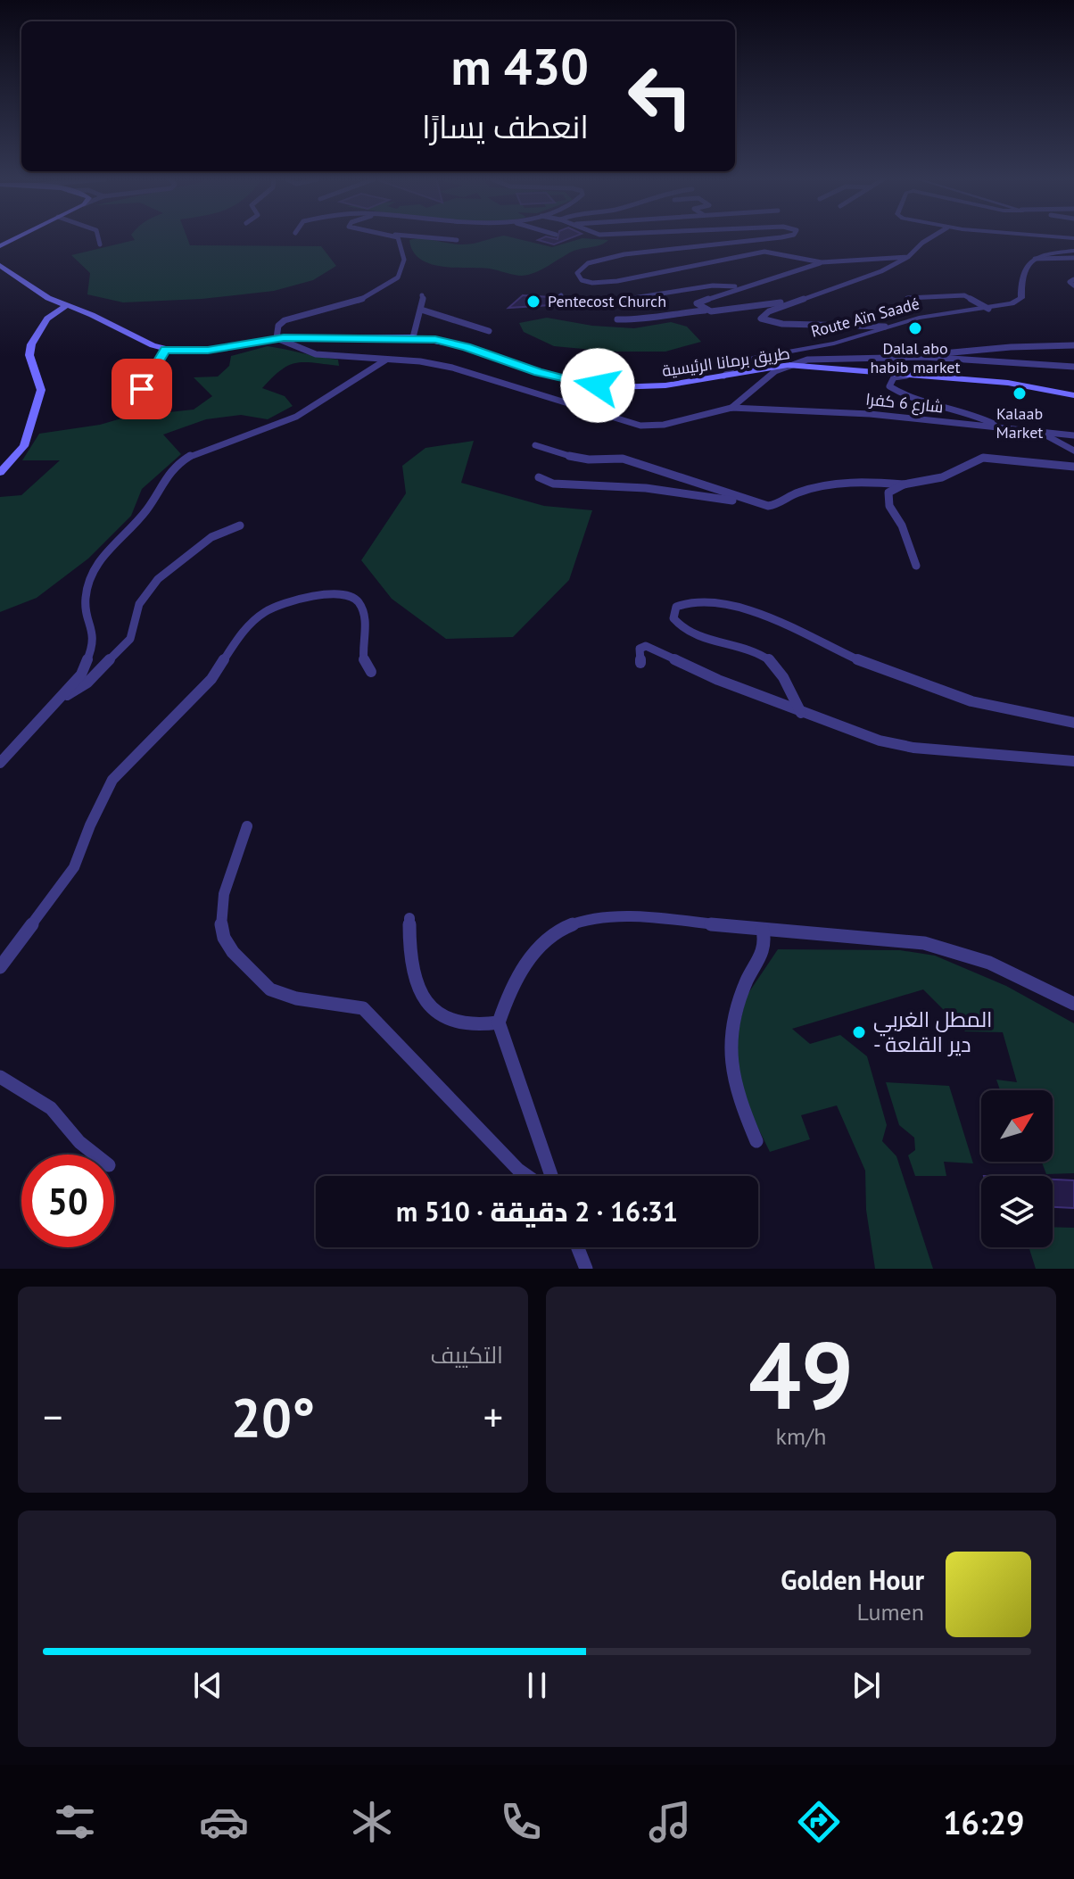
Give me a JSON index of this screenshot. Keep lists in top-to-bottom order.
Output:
{
  "streets": {
    "main road": ["طريق برمانا الرئيسية"],
    "street": ["Route Aïn Saadé", "شارع 6 كفرا"]
  },
  "crossings": [
    ["Route Aïn Saadé", "طريق برمانا الرئيسية"],
    ["طريق برمانا الرئيسية", "شارع 6 كفرا"]
  ],
  "places": [
    "Pentecost Church",
    "Dalal abo habib market",
    "Kalaab Market",
    "المطل الغربي - دير القلعة"
  ],
  "north": "top right",
  "page": {
    "turn": ["430 m", "انعطف يسارًا"],
    "limit": "50",
    "trip": "16:31 · 2 دقيقة · 510 m",
    "tile": [
      ["49", "km/h"],
      "التكييف"
    ],
    "heat": ["−", "20°", "+"],
    "song": ["Golden Hour", "Lumen"],
    "tabs": "16:29"
  }
}
